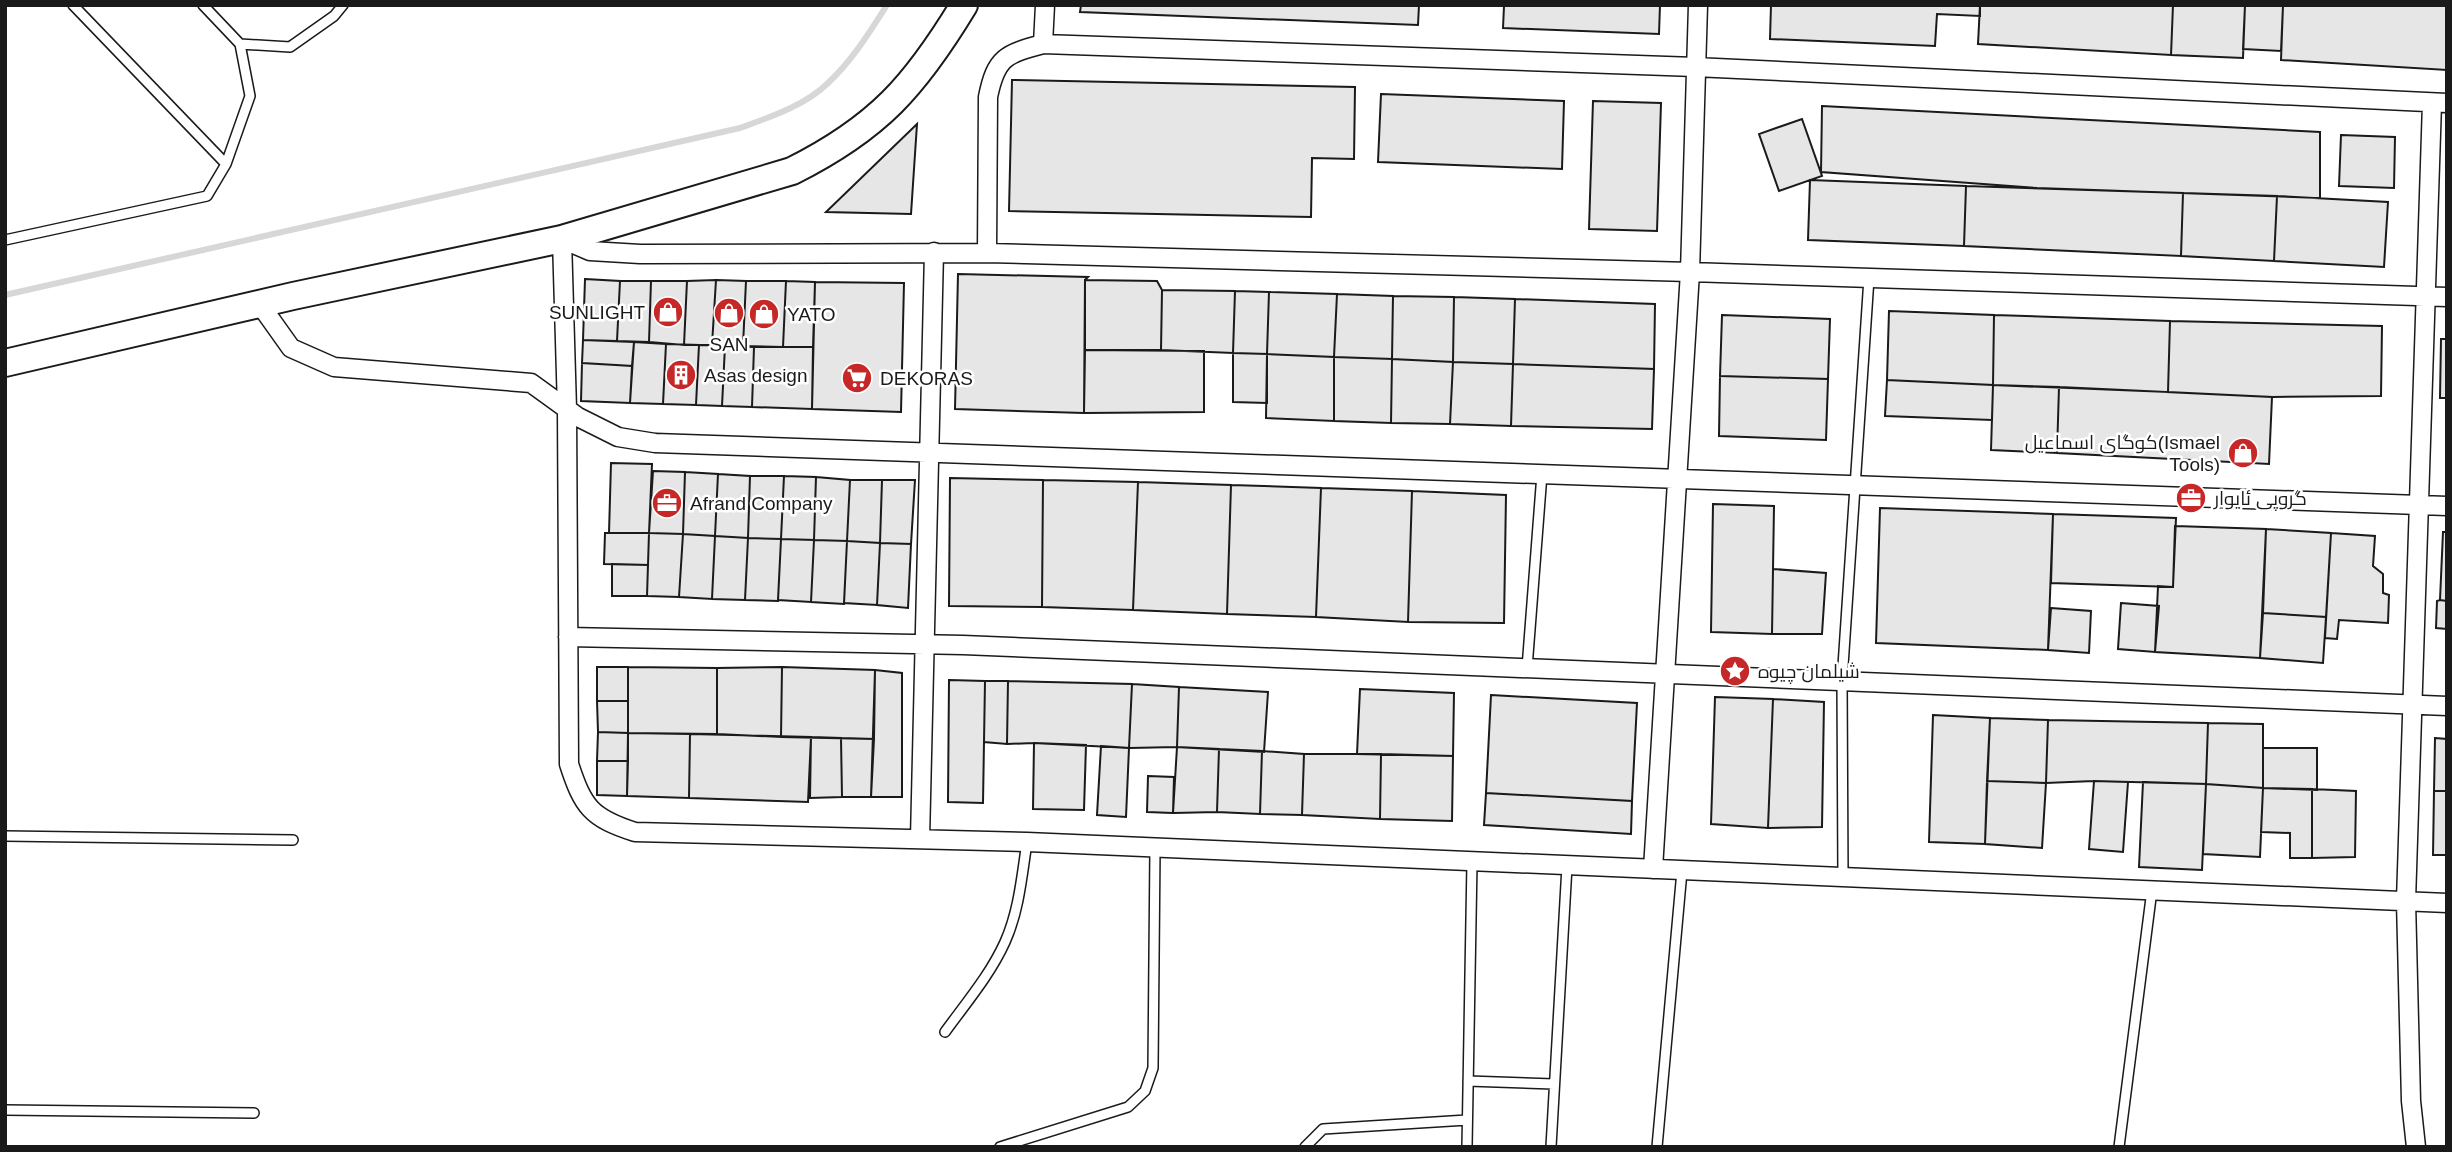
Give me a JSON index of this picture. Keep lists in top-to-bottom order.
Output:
{
  "places": {
    "shop": [
      "SUNLIGHT",
      "SAN",
      "YATO",
      "كوگای اسماعیل(Ismael Tools)"
    ],
    "building": ["Asas design"],
    "supermarket": ["DEKORAS"],
    "office": ["گروپى ئايوار", "Afrand Company"],
    "place": ["شيلمان چیوه"]
  }
}
